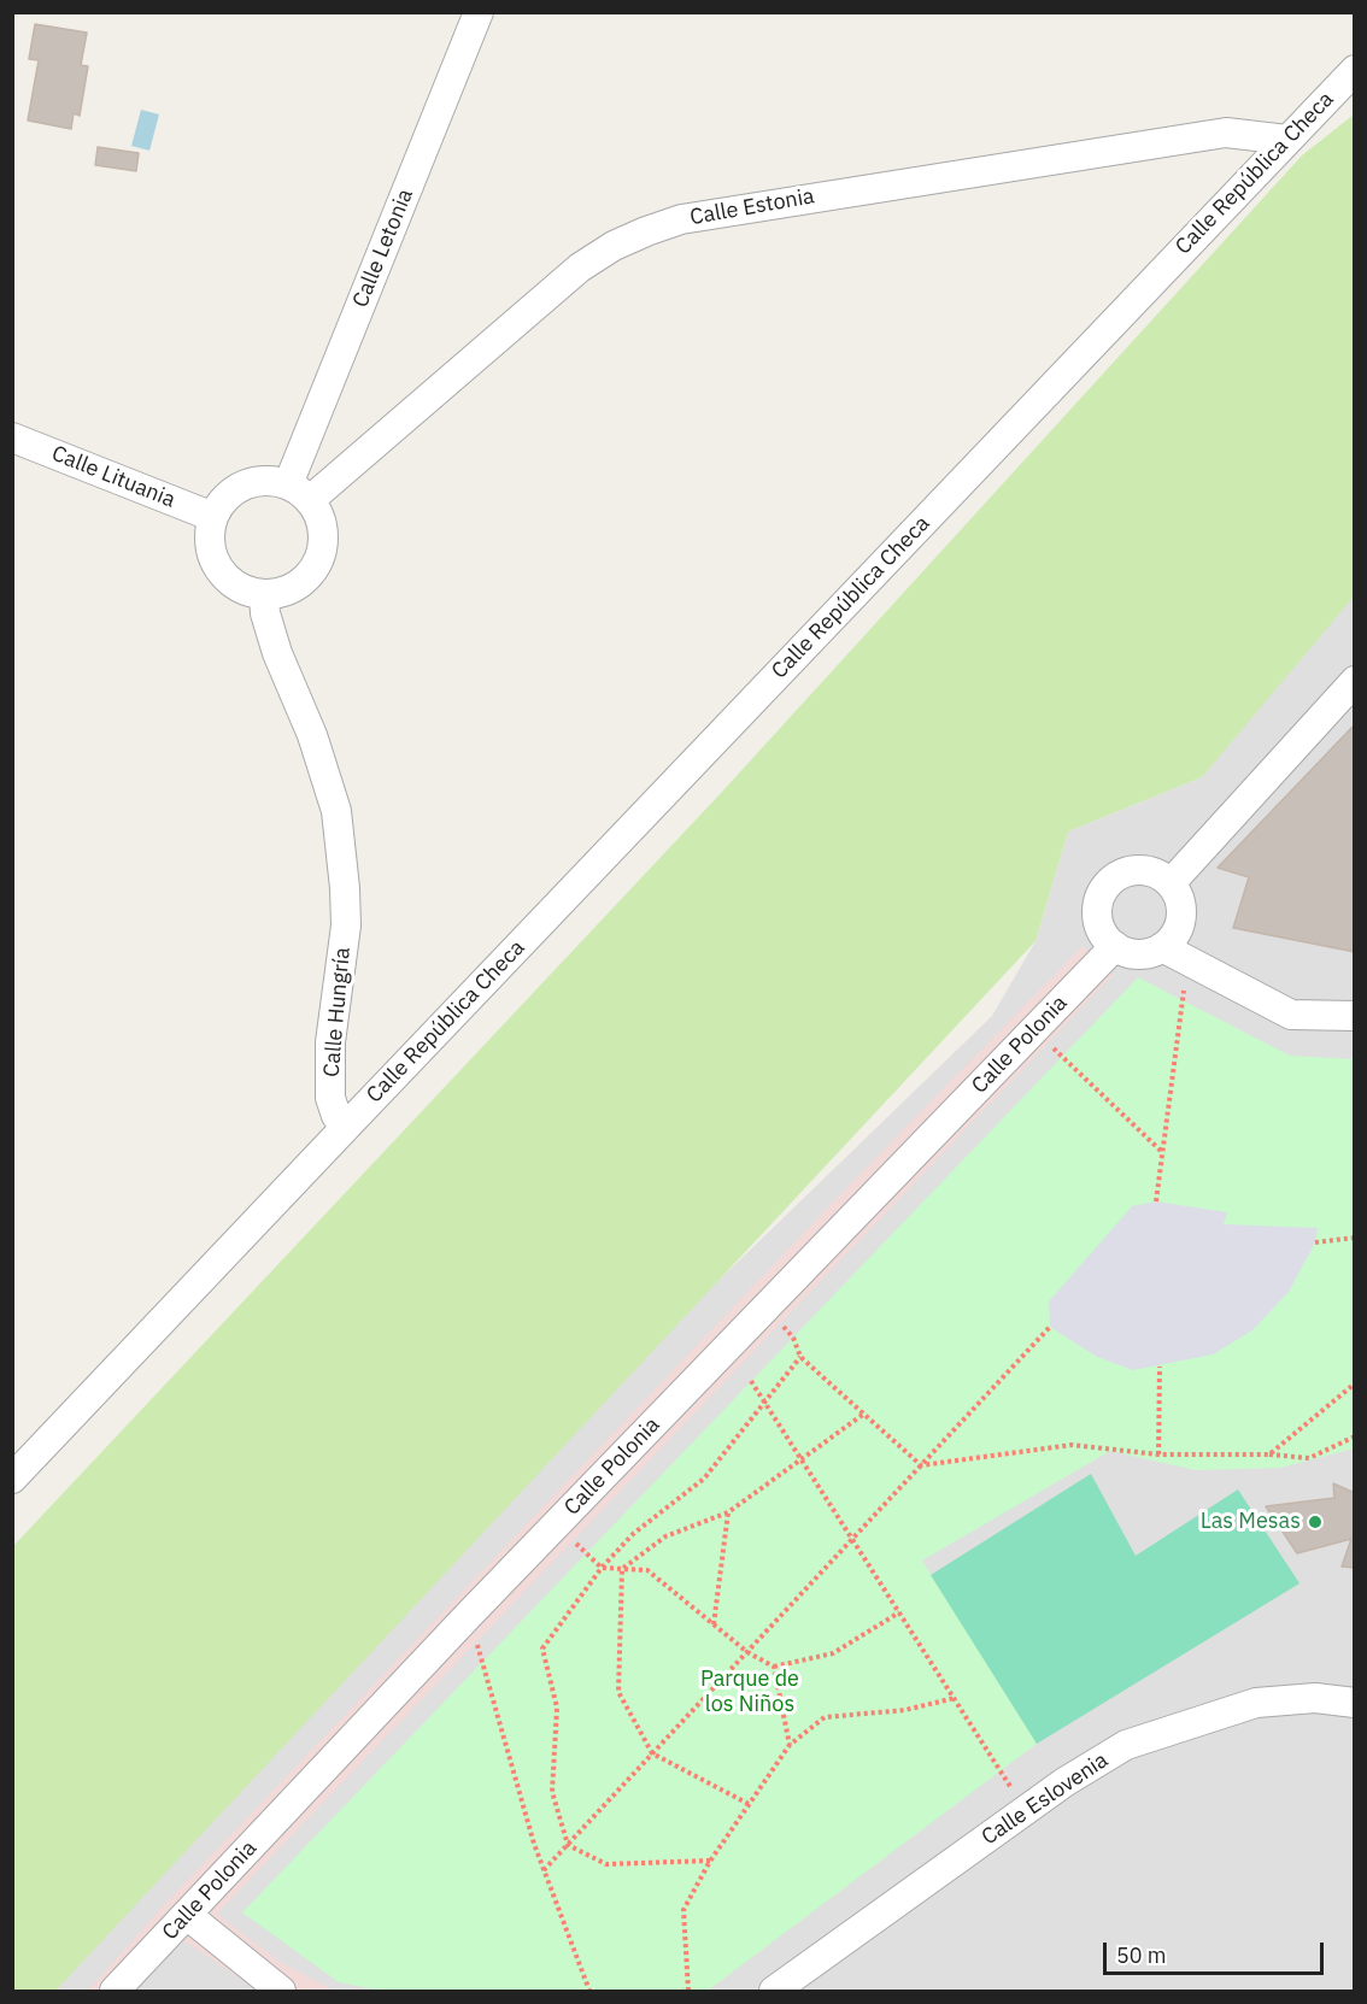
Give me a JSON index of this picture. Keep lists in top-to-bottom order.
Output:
{
  "streets": {
    "street": [
      "Calle República Checa",
      "Calle Estonia",
      "Calle Letonia",
      "Calle Lituania",
      "Calle Hungría",
      "Calle Polonia",
      "Calle Eslovenia"
    ]
  },
  "crossings": [
    ["Calle República Checa", "Calle Estonia"],
    ["Calle República Checa", "Calle Hungría"],
    ["Calle Estonia", "Calle Letonia"],
    ["Calle Estonia", "Calle Lituania"],
    ["Calle Estonia", "Calle Hungría"],
    ["Calle Letonia", "Calle Lituania"],
    ["Calle Letonia", "Calle Hungría"],
    ["Calle Lituania", "Calle Hungría"]
  ],
  "parks": ["Parque de los Niños"],
  "places": ["Las Mesas"],
  "scale_bar": "50 m"
}
